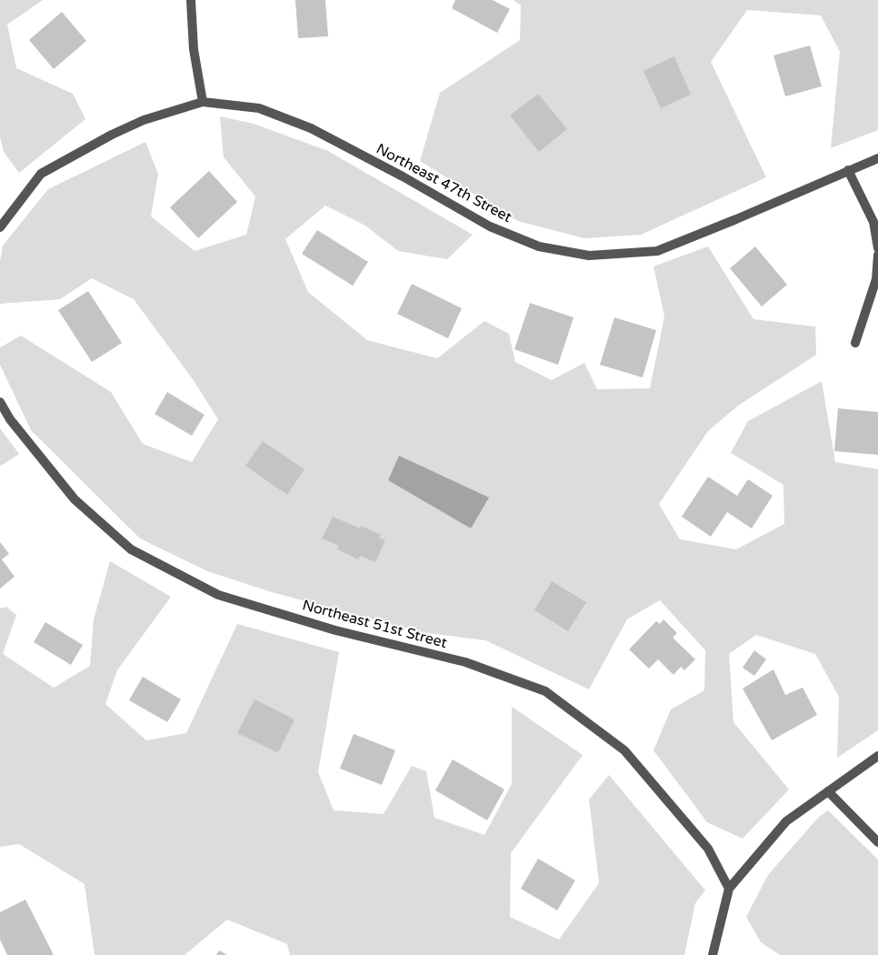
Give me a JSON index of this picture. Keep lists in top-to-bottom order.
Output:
{
  "streets": {
    "street": ["Northeast 47th Street", "Northeast 51st Street"]
  }
}
